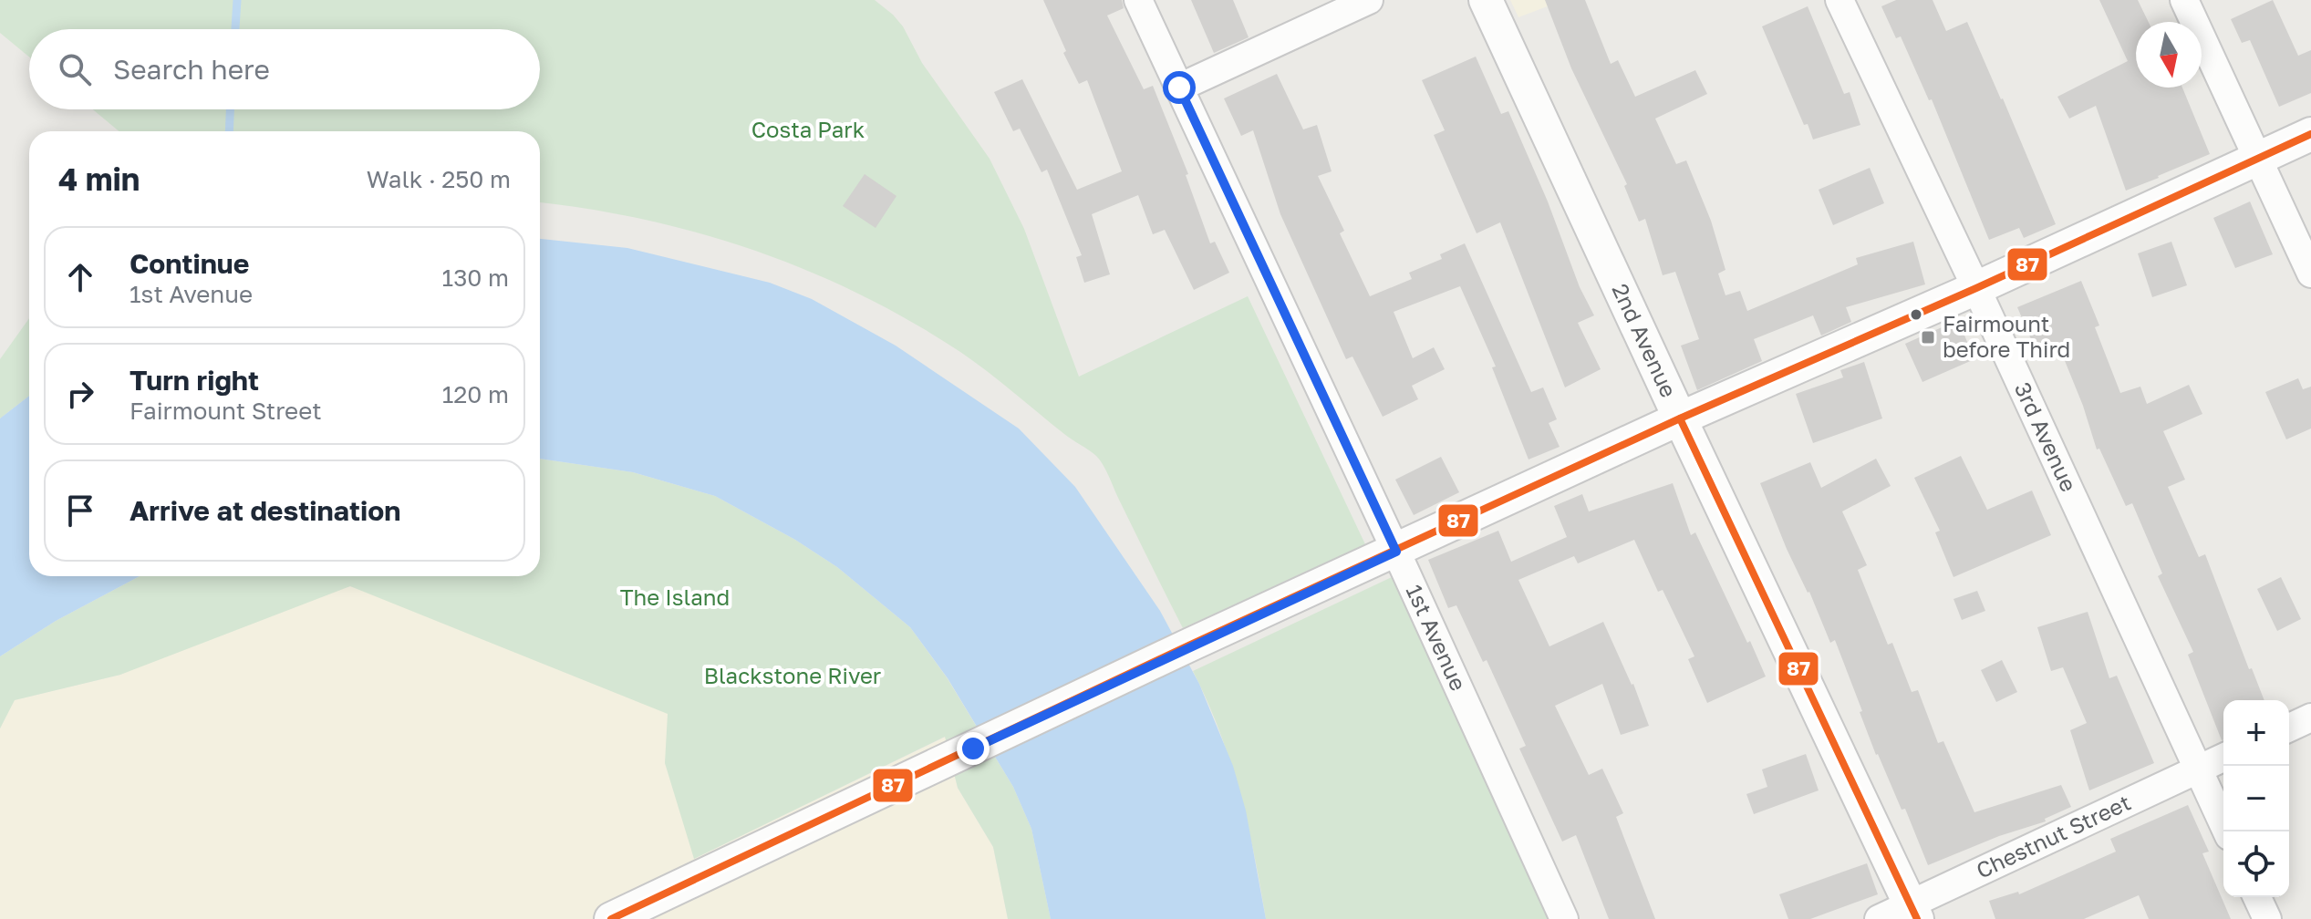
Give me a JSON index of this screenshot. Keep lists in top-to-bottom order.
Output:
{
  "streets": {
    "street": [
      "2nd Avenue",
      "3rd Avenue",
      "1st Avenue",
      "Chestnut Street"
    ]
  },
  "crossings": [
    ["2nd Avenue", "Chestnut Street"],
    ["3rd Avenue", "Chestnut Street"]
  ],
  "parks": ["Costa Park", "The Island", "Blackstone River"],
  "places": {
    "transit": ["Fairmount before Third"]
  },
  "lines": ["transit line 87"],
  "north": "bottom",
  "page": {
    "search": "Search here",
    "heading": ["4 min", "Walk · 250 m"],
    "list": [
      ["Continue", "1st Avenue", "130 m"],
      ["Turn right", "Fairmount Street", "120 m"],
      "Arrive at destination"
    ],
    "map_buttons": ["+", "−"]
  }
}
